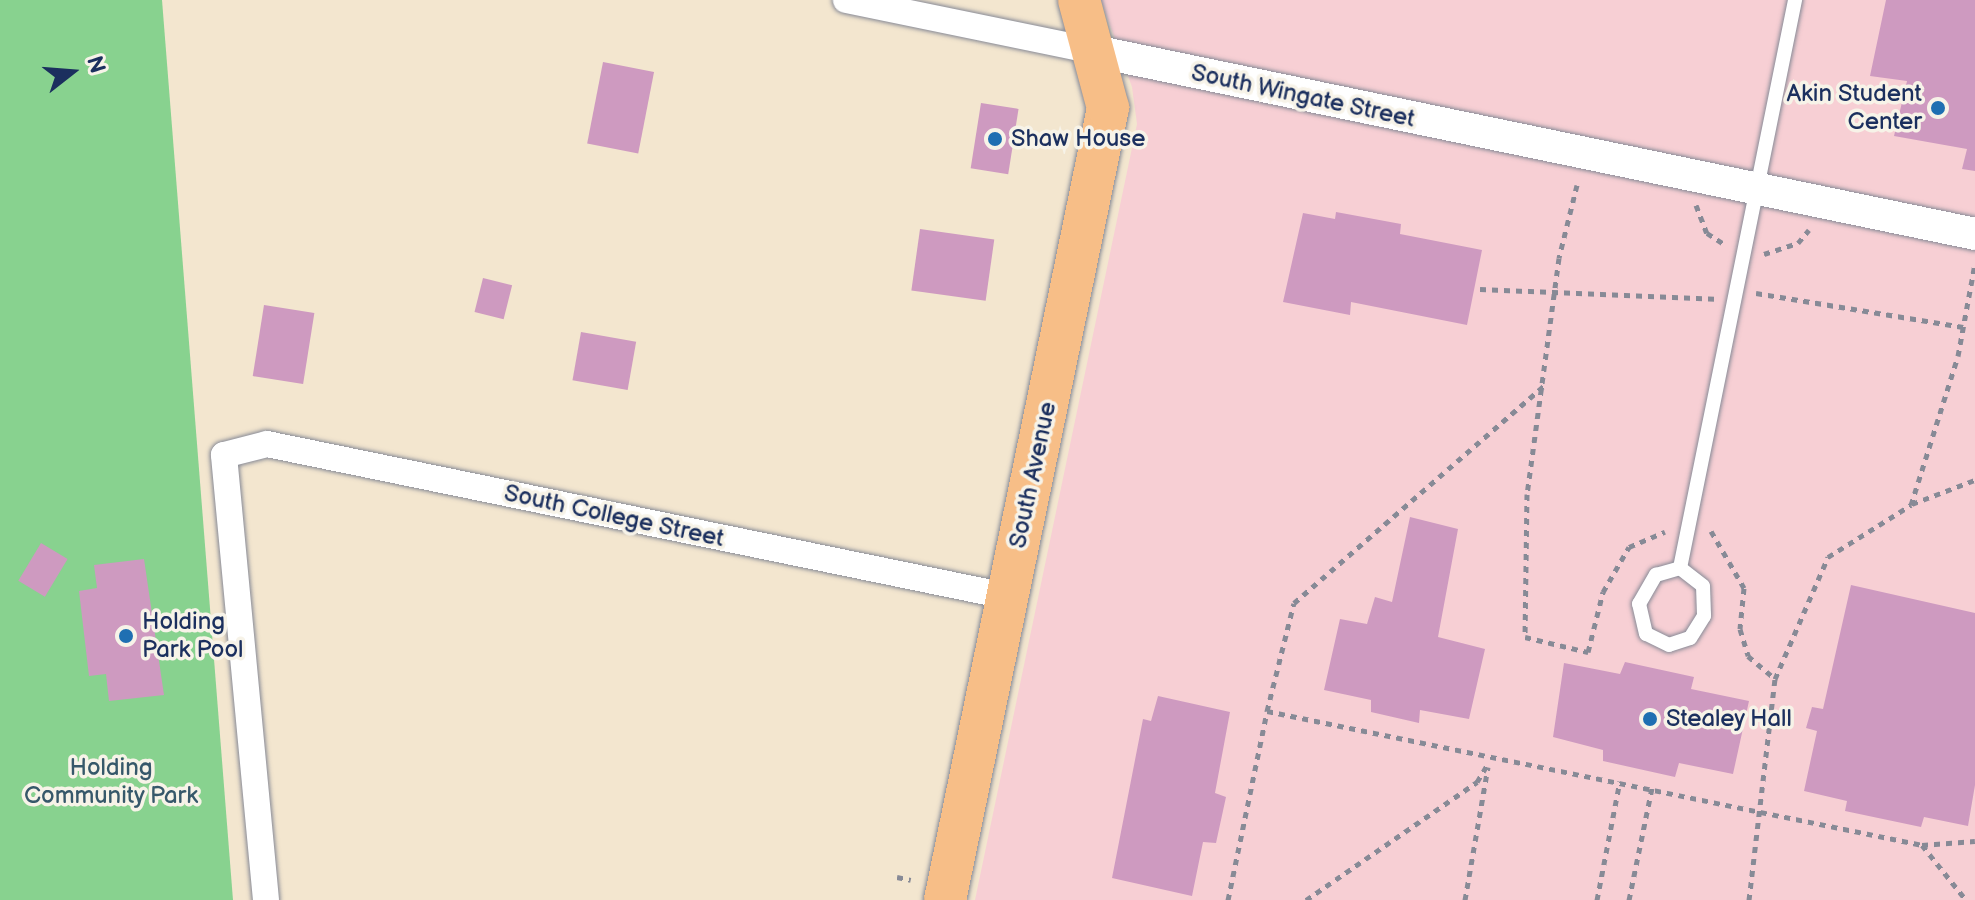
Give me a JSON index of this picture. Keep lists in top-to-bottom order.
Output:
{
  "streets": {
    "main road": ["South Avenue"],
    "street": ["South Wingate Street", "South College Street"]
  },
  "crossings": [
    ["South Wingate Street", "South Avenue"],
    ["South Avenue", "South College Street"]
  ],
  "parks": ["Holding Community Park"],
  "places": [
    "Akin Student Center",
    "Shaw House",
    "Holding Park Pool",
    "Stealey Hall"
  ],
  "north": "right"
}
